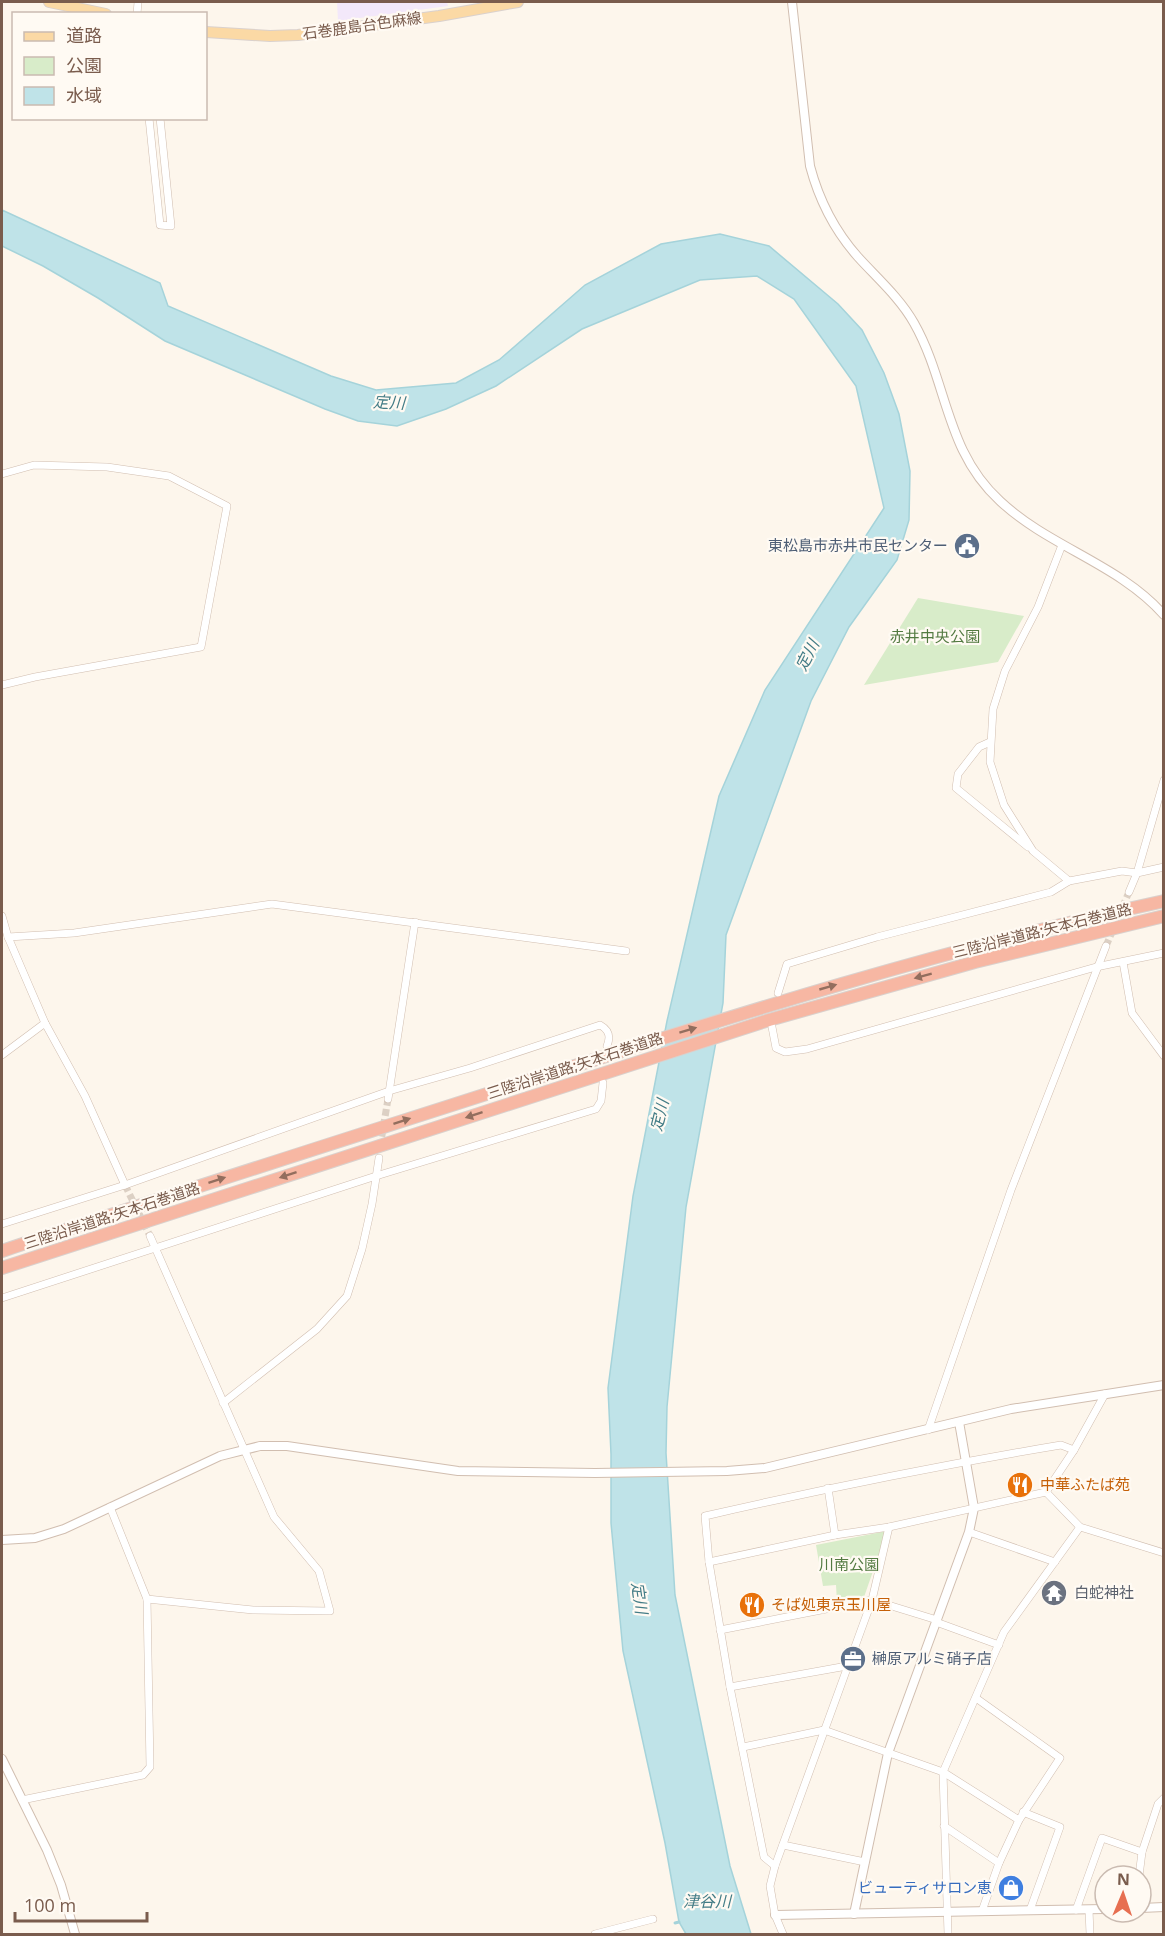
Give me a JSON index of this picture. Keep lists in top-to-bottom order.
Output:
{
  "streets": {
    "highway": ["三陸沿岸道路;矢本石巻道路"],
    "main road": ["石巻鹿島台色麻線"]
  },
  "water": ["定川", "津谷川"],
  "parks": ["赤井中央公園", "川南公園"],
  "places": {
    "public building": ["東松島市赤井市民センター"],
    "restaurant": ["中華ふたば苑", "そば処東京玉川屋"],
    "temple": ["白蛇神社"],
    "office": ["榊原アルミ硝子店"],
    "shop": ["ビューティサロン恵"]
  },
  "legend": ["道路", "公園", "水域"],
  "scale_bar": "100 m",
  "north": "top"
}
